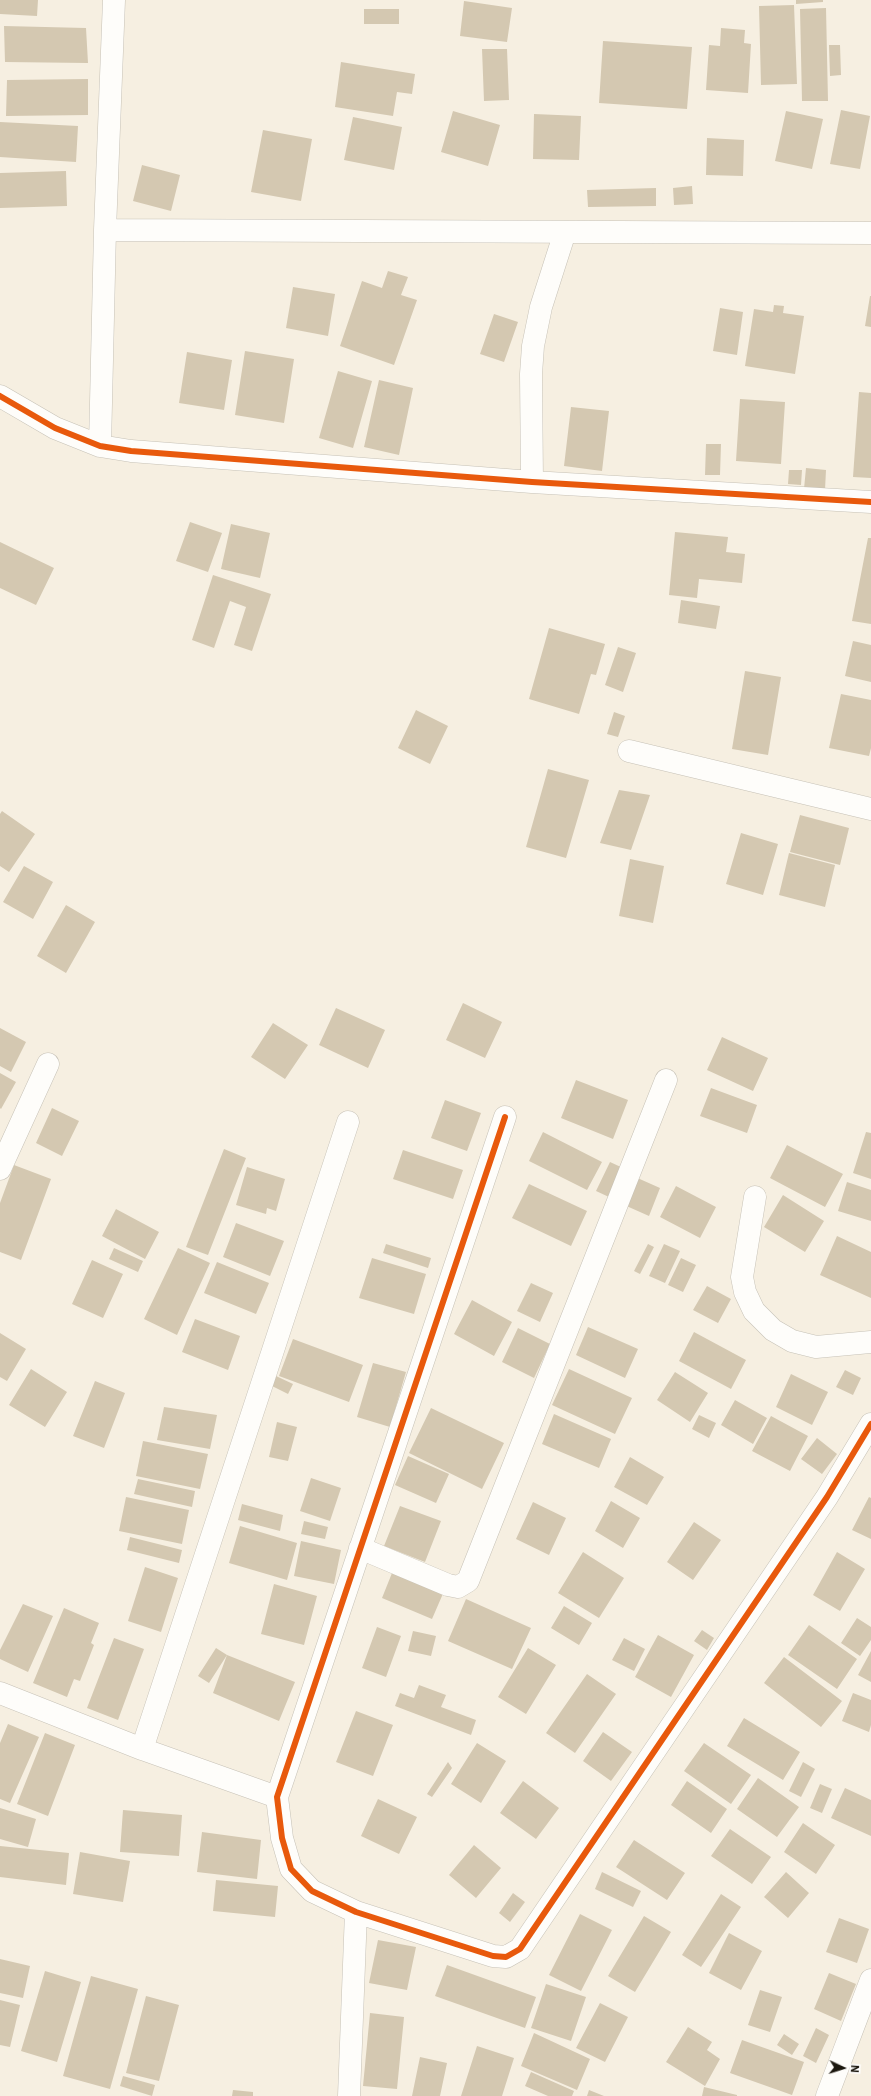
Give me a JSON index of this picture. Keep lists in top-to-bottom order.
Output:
{
  "north": "right"
}
